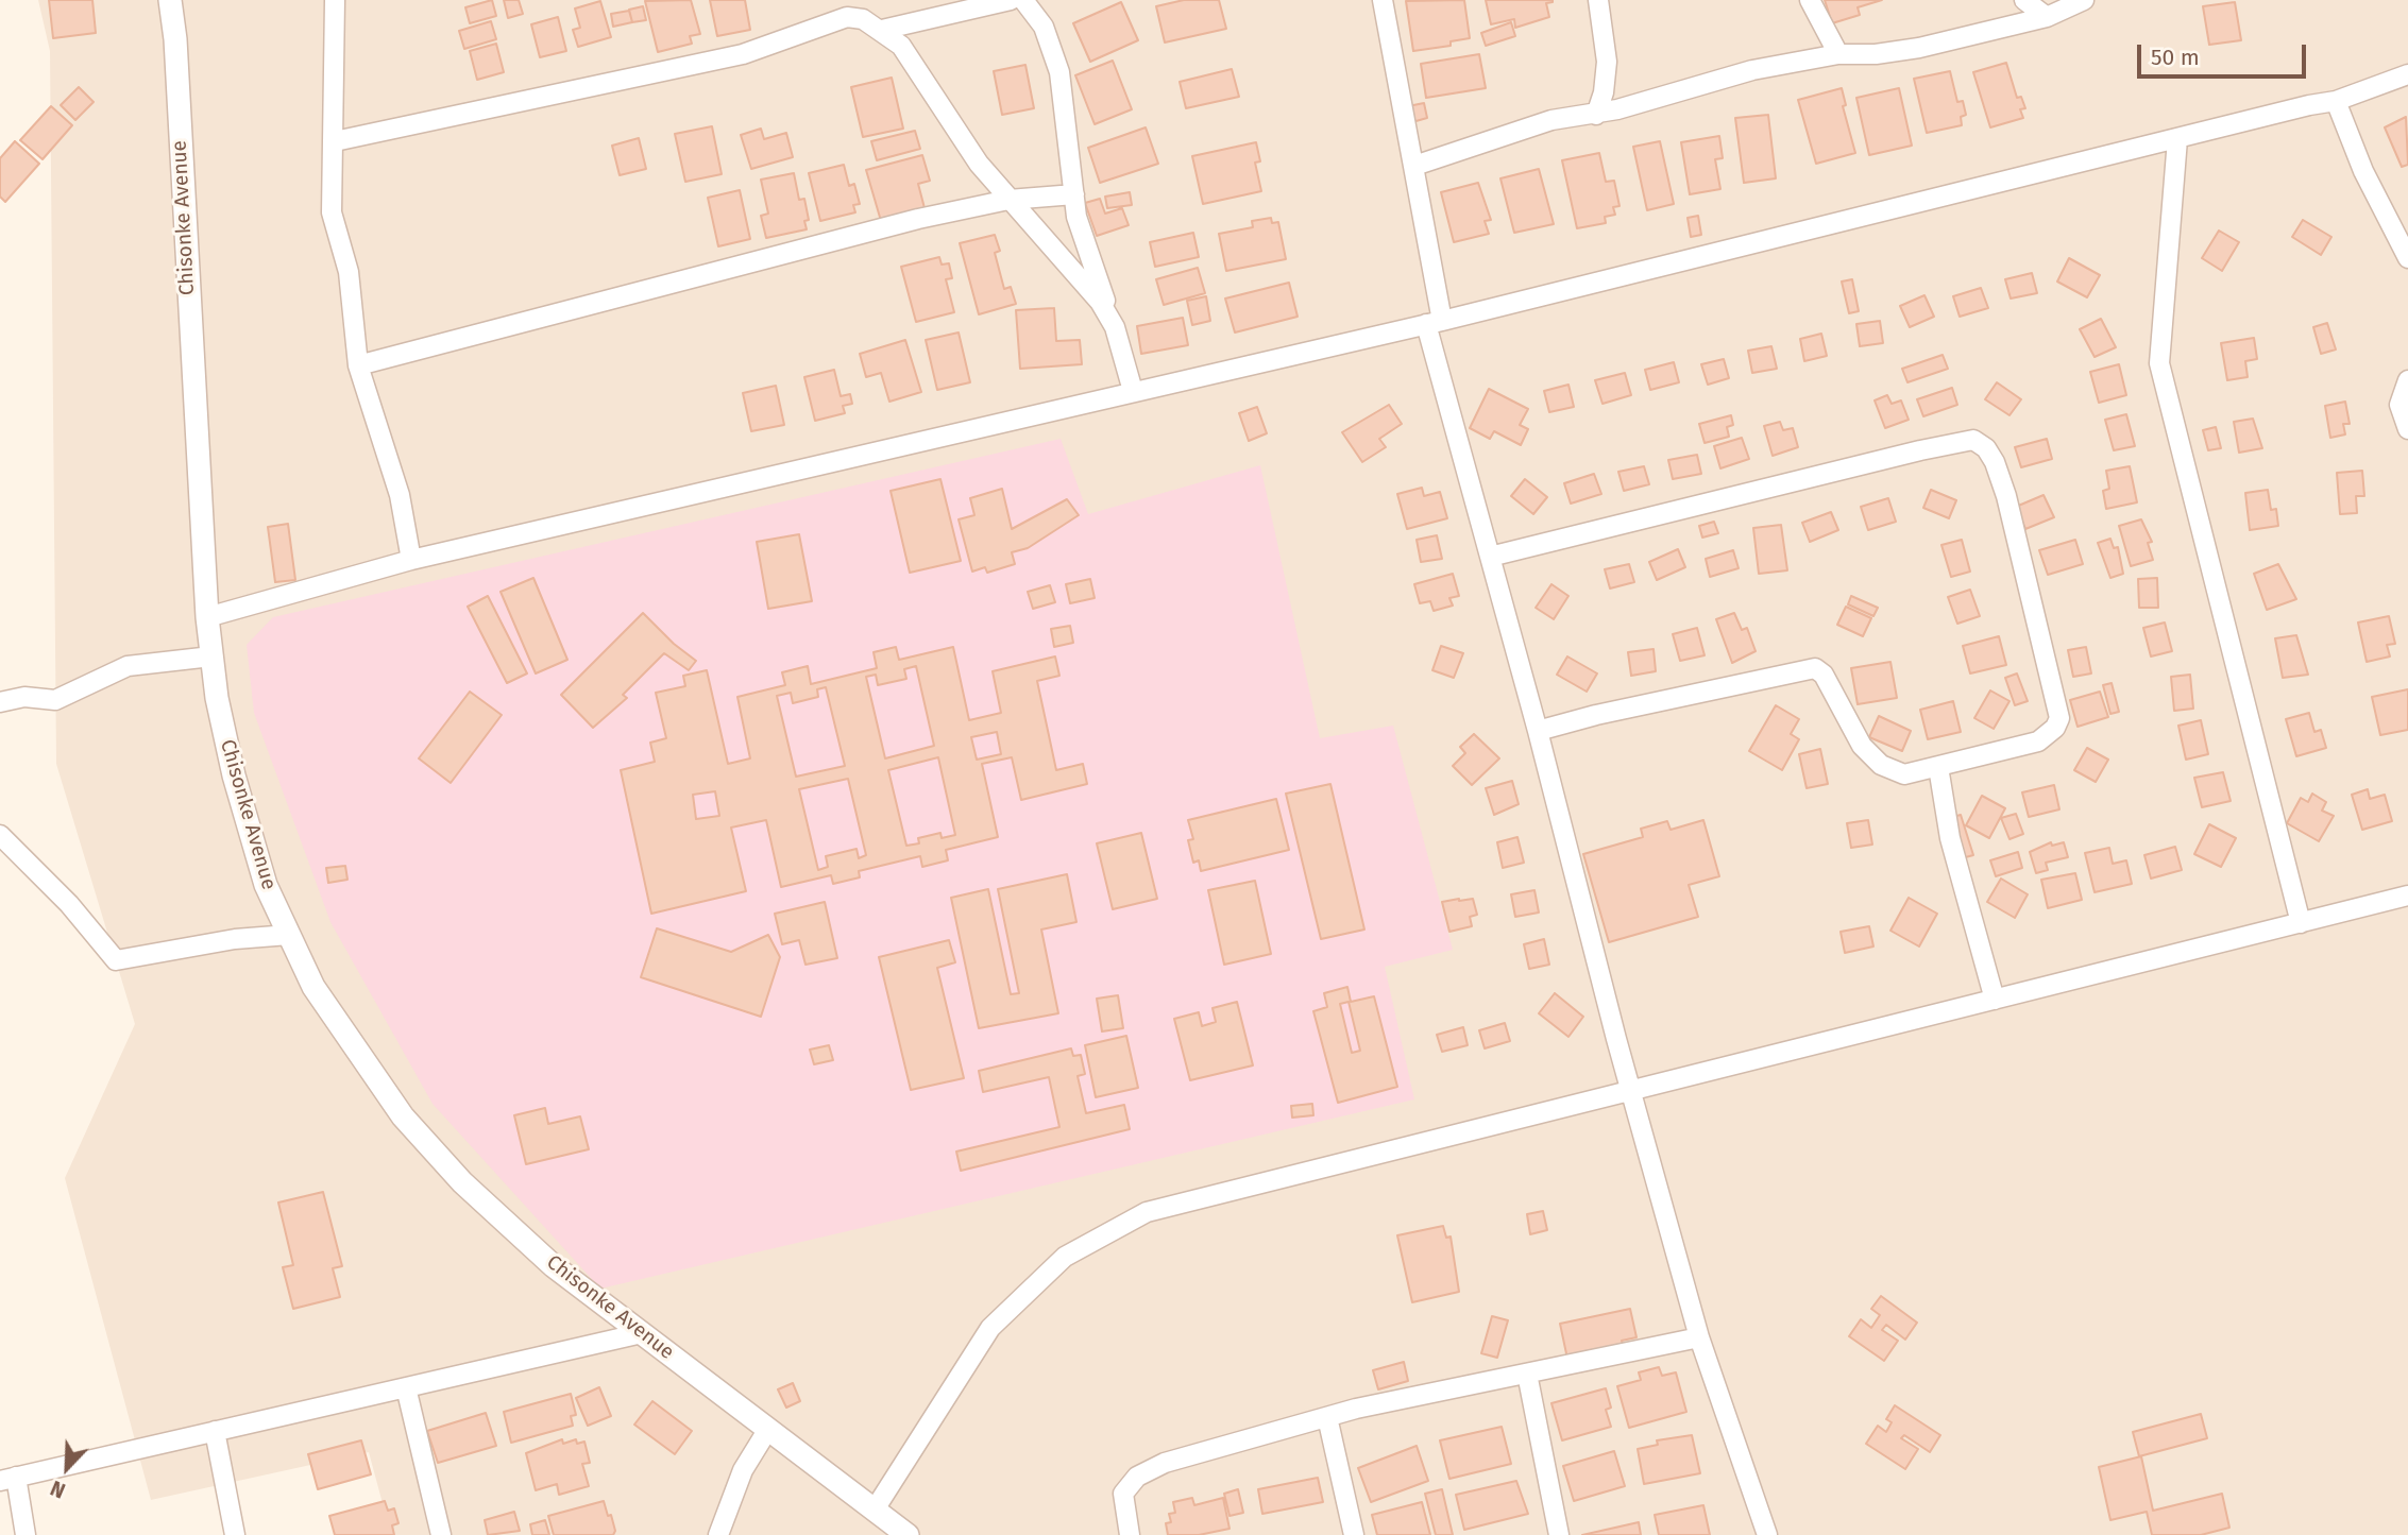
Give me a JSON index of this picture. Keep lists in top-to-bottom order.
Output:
{
  "streets": {
    "street": ["Chisonke Avenue"]
  },
  "scale_bar": "50 m",
  "north": "bottom left"
}
